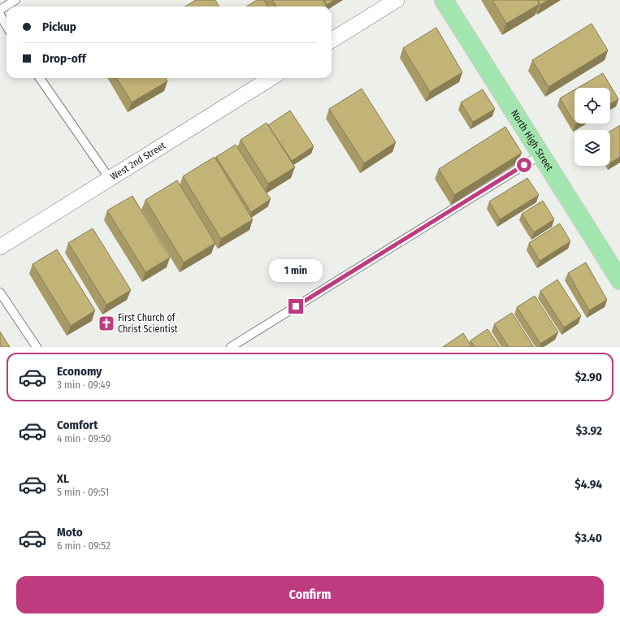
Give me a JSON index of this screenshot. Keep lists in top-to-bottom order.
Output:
{
  "streets": {
    "main road": ["North High Street"],
    "street": ["West 2nd Street"]
  },
  "places": {
    "church": ["First Church of Christ Scientist"]
  },
  "page": {
    "banner": ["Pickup", "Drop-off"],
    "bubble": "1 min",
    "list": [
      {
        "name": "Economy",
        "note": "3 min · 09:49",
        "value": "$2.90"
      },
      {
        "name": "Comfort",
        "note": "4 min · 09:50",
        "value": "$3.92"
      },
      {
        "name": "XL",
        "note": "5 min · 09:51",
        "value": "$4.94"
      },
      {
        "name": "Moto",
        "note": "6 min · 09:52",
        "value": "$3.40"
      }
    ],
    "buttons": "Confirm"
  }
}
